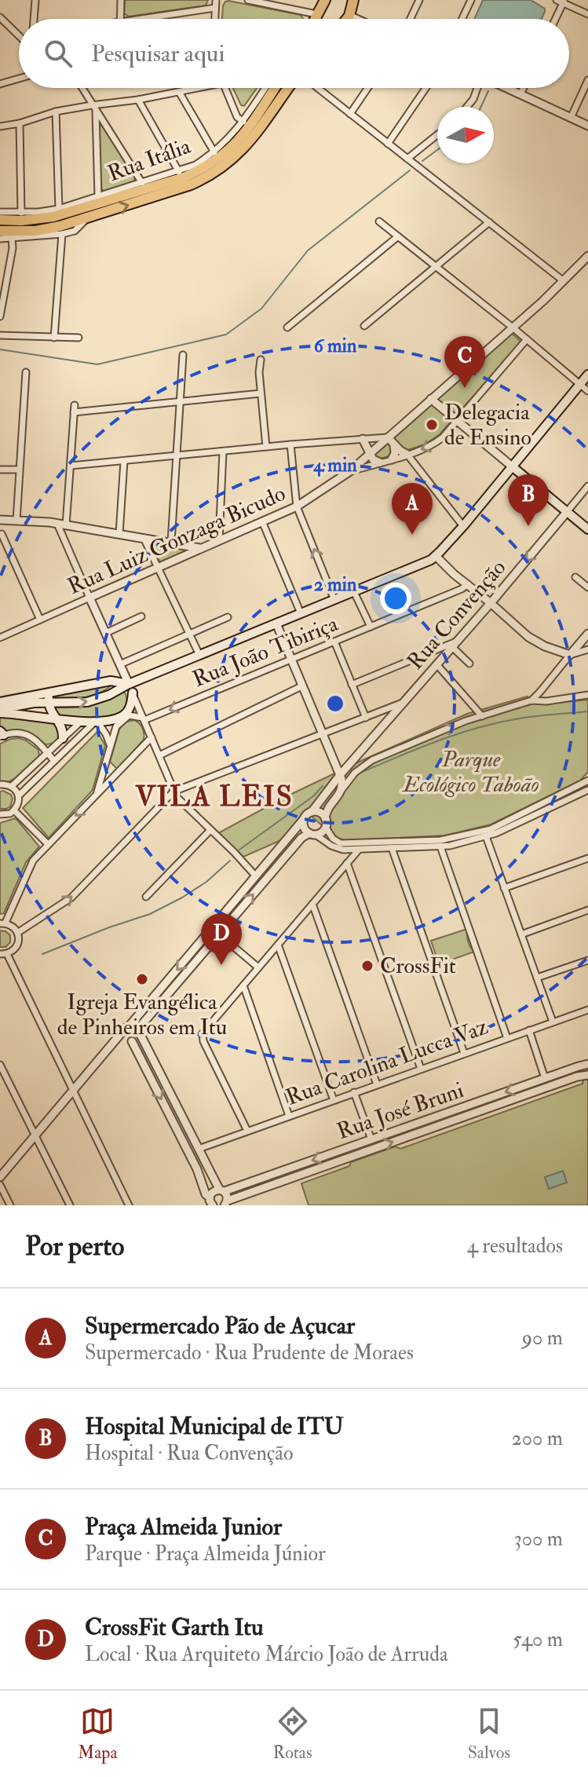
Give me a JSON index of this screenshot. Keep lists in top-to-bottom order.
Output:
{
  "streets": {
    "street": [
      "Rua Itália",
      "Rua Luiz Gonzaga Bicudo",
      "Rua Convenção",
      "Rua João Tibiriça",
      "Rua Carolina Lucca Vaz",
      "Rua José Bruni"
    ]
  },
  "districts": ["VILA LEIS"],
  "parks": ["Parque Ecológico Taboão"],
  "places": ["Delegacia de Ensino", "CrossFit", "Igreja Evangélica de Pinheiros em Itu"],
  "north": "right",
  "page": {
    "search": "Pesquisar aqui",
    "pins": [
      "C",
      "B",
      "A",
      "D"
    ],
    "heading": ["Por perto", "4 resultados"],
    "list": [
      {
        "mark": "A",
        "name": "Supermercado Pão de Açucar",
        "note": "Supermercado · Rua Prudente de Moraes",
        "value": "90 m"
      },
      {
        "mark": "B",
        "name": "Hospital Municipal de ITU",
        "note": "Hospital · Rua Convenção",
        "value": "200 m"
      },
      {
        "mark": "C",
        "name": "Praça Almeida Junior",
        "note": "Parque · Praça Almeida Júnior",
        "value": "300 m"
      },
      {
        "mark": "D",
        "name": "CrossFit Garth Itu",
        "note": "Local · Rua Arquiteto Márcio João de Arruda",
        "value": "540 m"
      }
    ],
    "nav": ["Mapa", "Rotas", "Salvos"]
  },
  "rings": ["6 min", "4 min", "2 min"]
}
